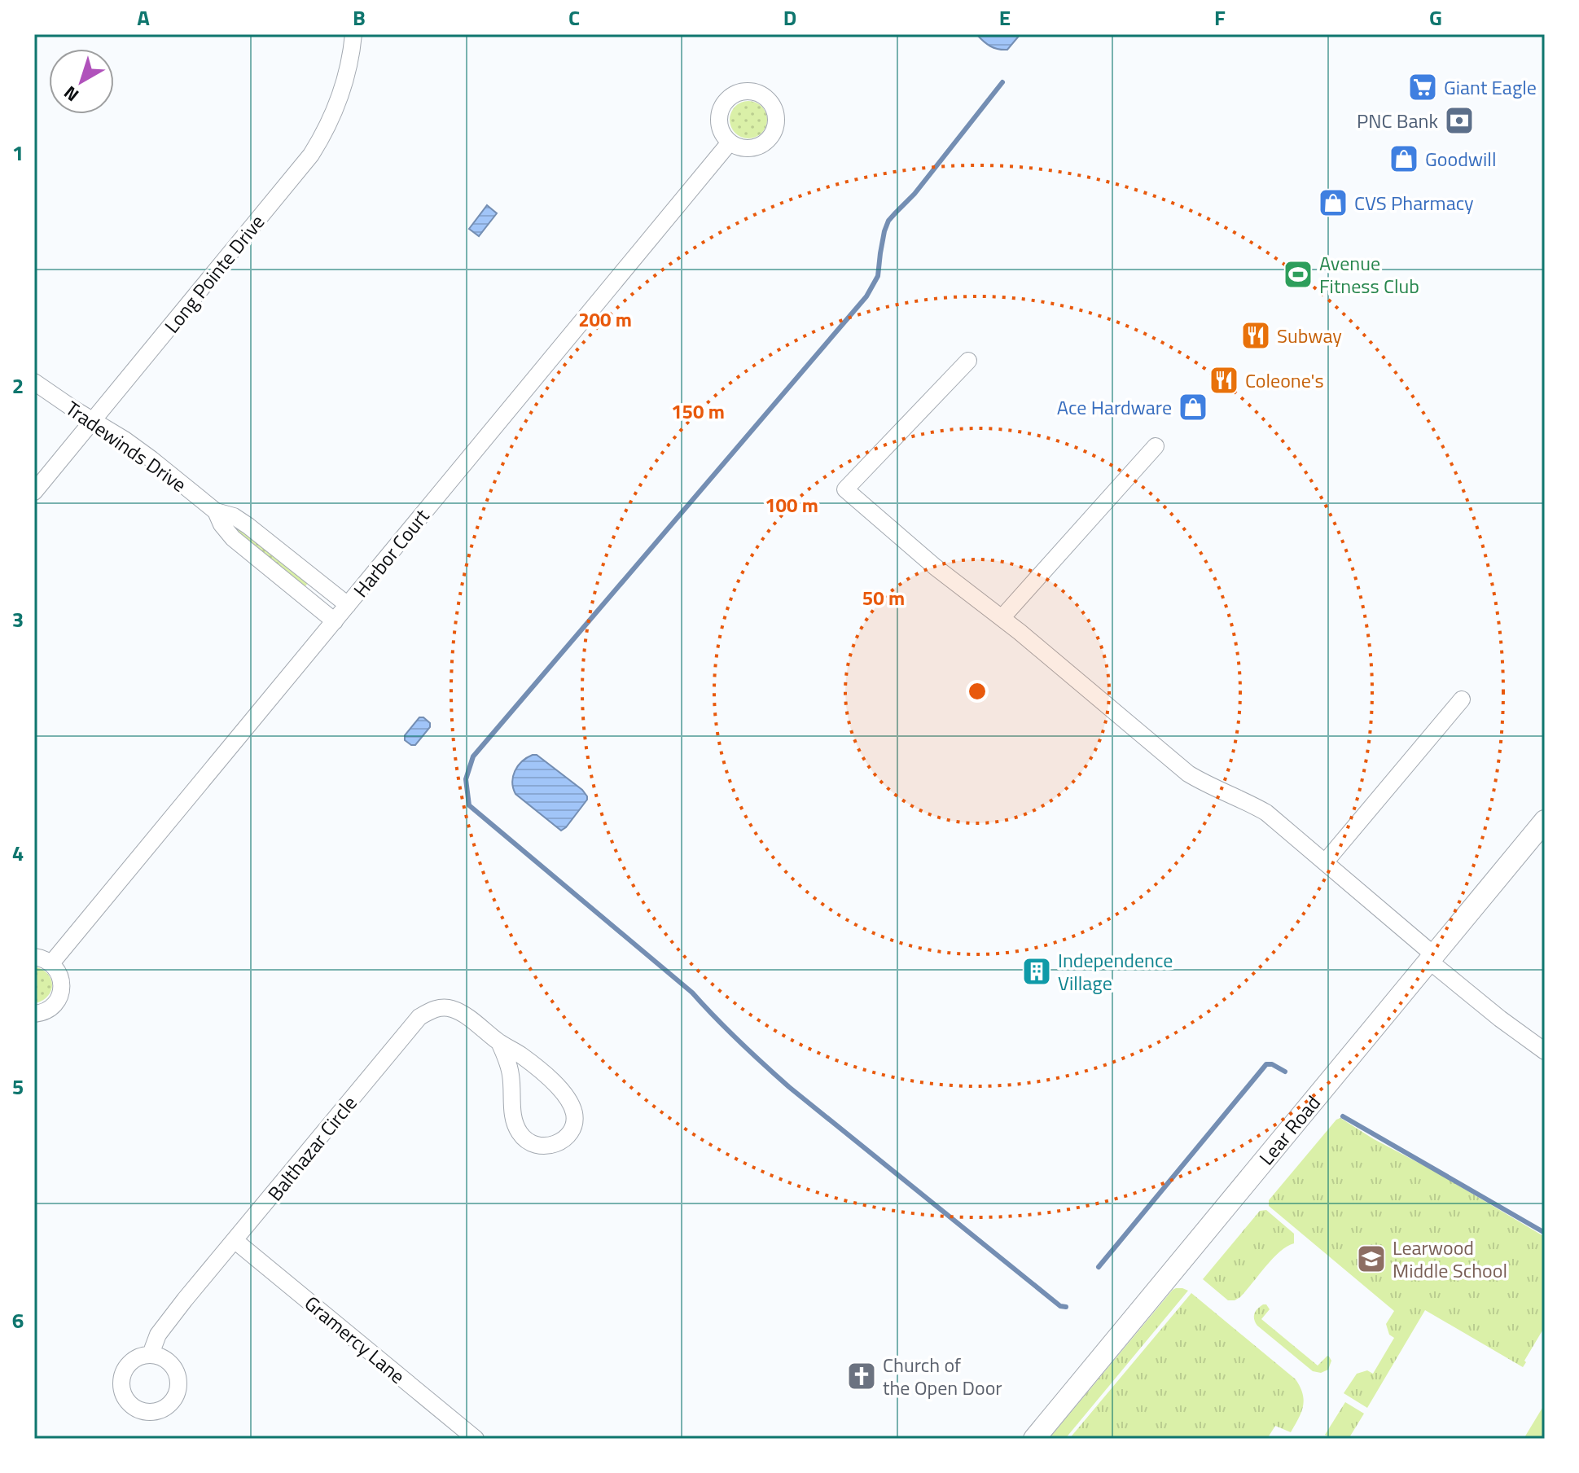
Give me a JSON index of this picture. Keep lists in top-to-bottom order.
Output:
{
  "streets": {
    "street": [
      "Long Pointe Drive",
      "Tradewinds Drive",
      "Harbor Court",
      "Lear Road",
      "Balthazar Circle",
      "Gramercy Lane"
    ]
  },
  "crossings": [
    ["Long Pointe Drive", "Tradewinds Drive"],
    ["Tradewinds Drive", "Harbor Court"],
    ["Balthazar Circle", "Gramercy Lane"]
  ],
  "places": {
    "supermarket": ["Giant Eagle"],
    "bank": ["PNC Bank"],
    "shop": ["Goodwill", "CVS Pharmacy", "Ace Hardware"],
    "sports": ["Avenue Fitness Club"],
    "restaurant": ["Subway", "Coleone's"],
    "building": ["Independence Village"],
    "school or university": ["Learwood Middle School"],
    "church": ["Church of the Open Door"]
  },
  "north": "bottom left",
  "grid": {
    "columns": [
      "A",
      "B",
      "C",
      "D",
      "E",
      "F",
      "G"
    ],
    "rows": [
      "1",
      "2",
      "3",
      "4",
      "5",
      "6"
    ]
  },
  "rings": [
    "200 m",
    "150 m",
    "100 m",
    "50 m"
  ]
}
